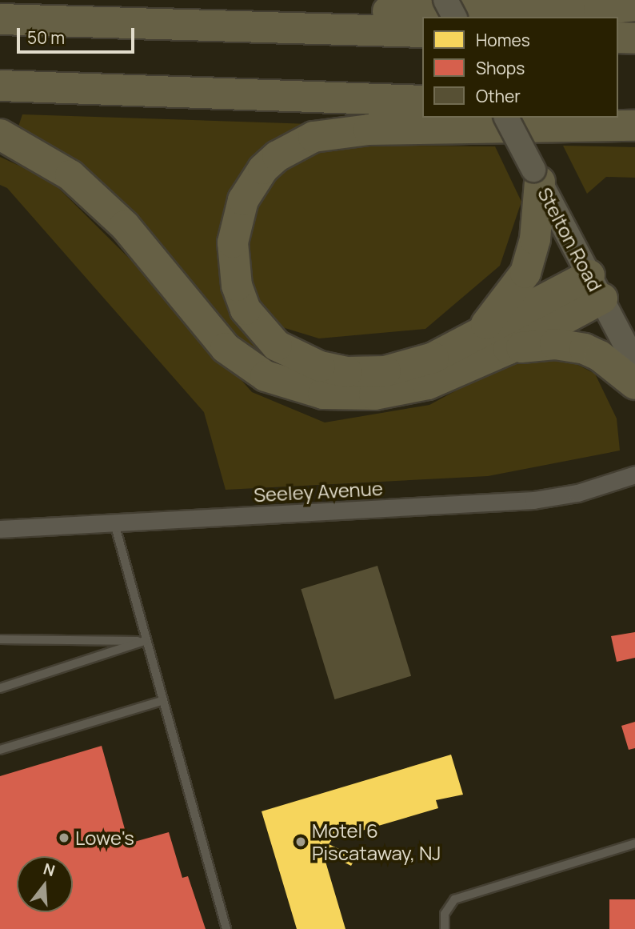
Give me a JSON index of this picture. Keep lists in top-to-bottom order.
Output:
{
  "streets": {
    "main road": ["Stelton Road"],
    "street": ["Seeley Avenue"]
  },
  "places": ["Lowe's", "Motel 6 Piscataway, NJ"],
  "legend": ["Homes", "Shops", "Other"],
  "scale_bar": "50 m",
  "north": "top"
}
